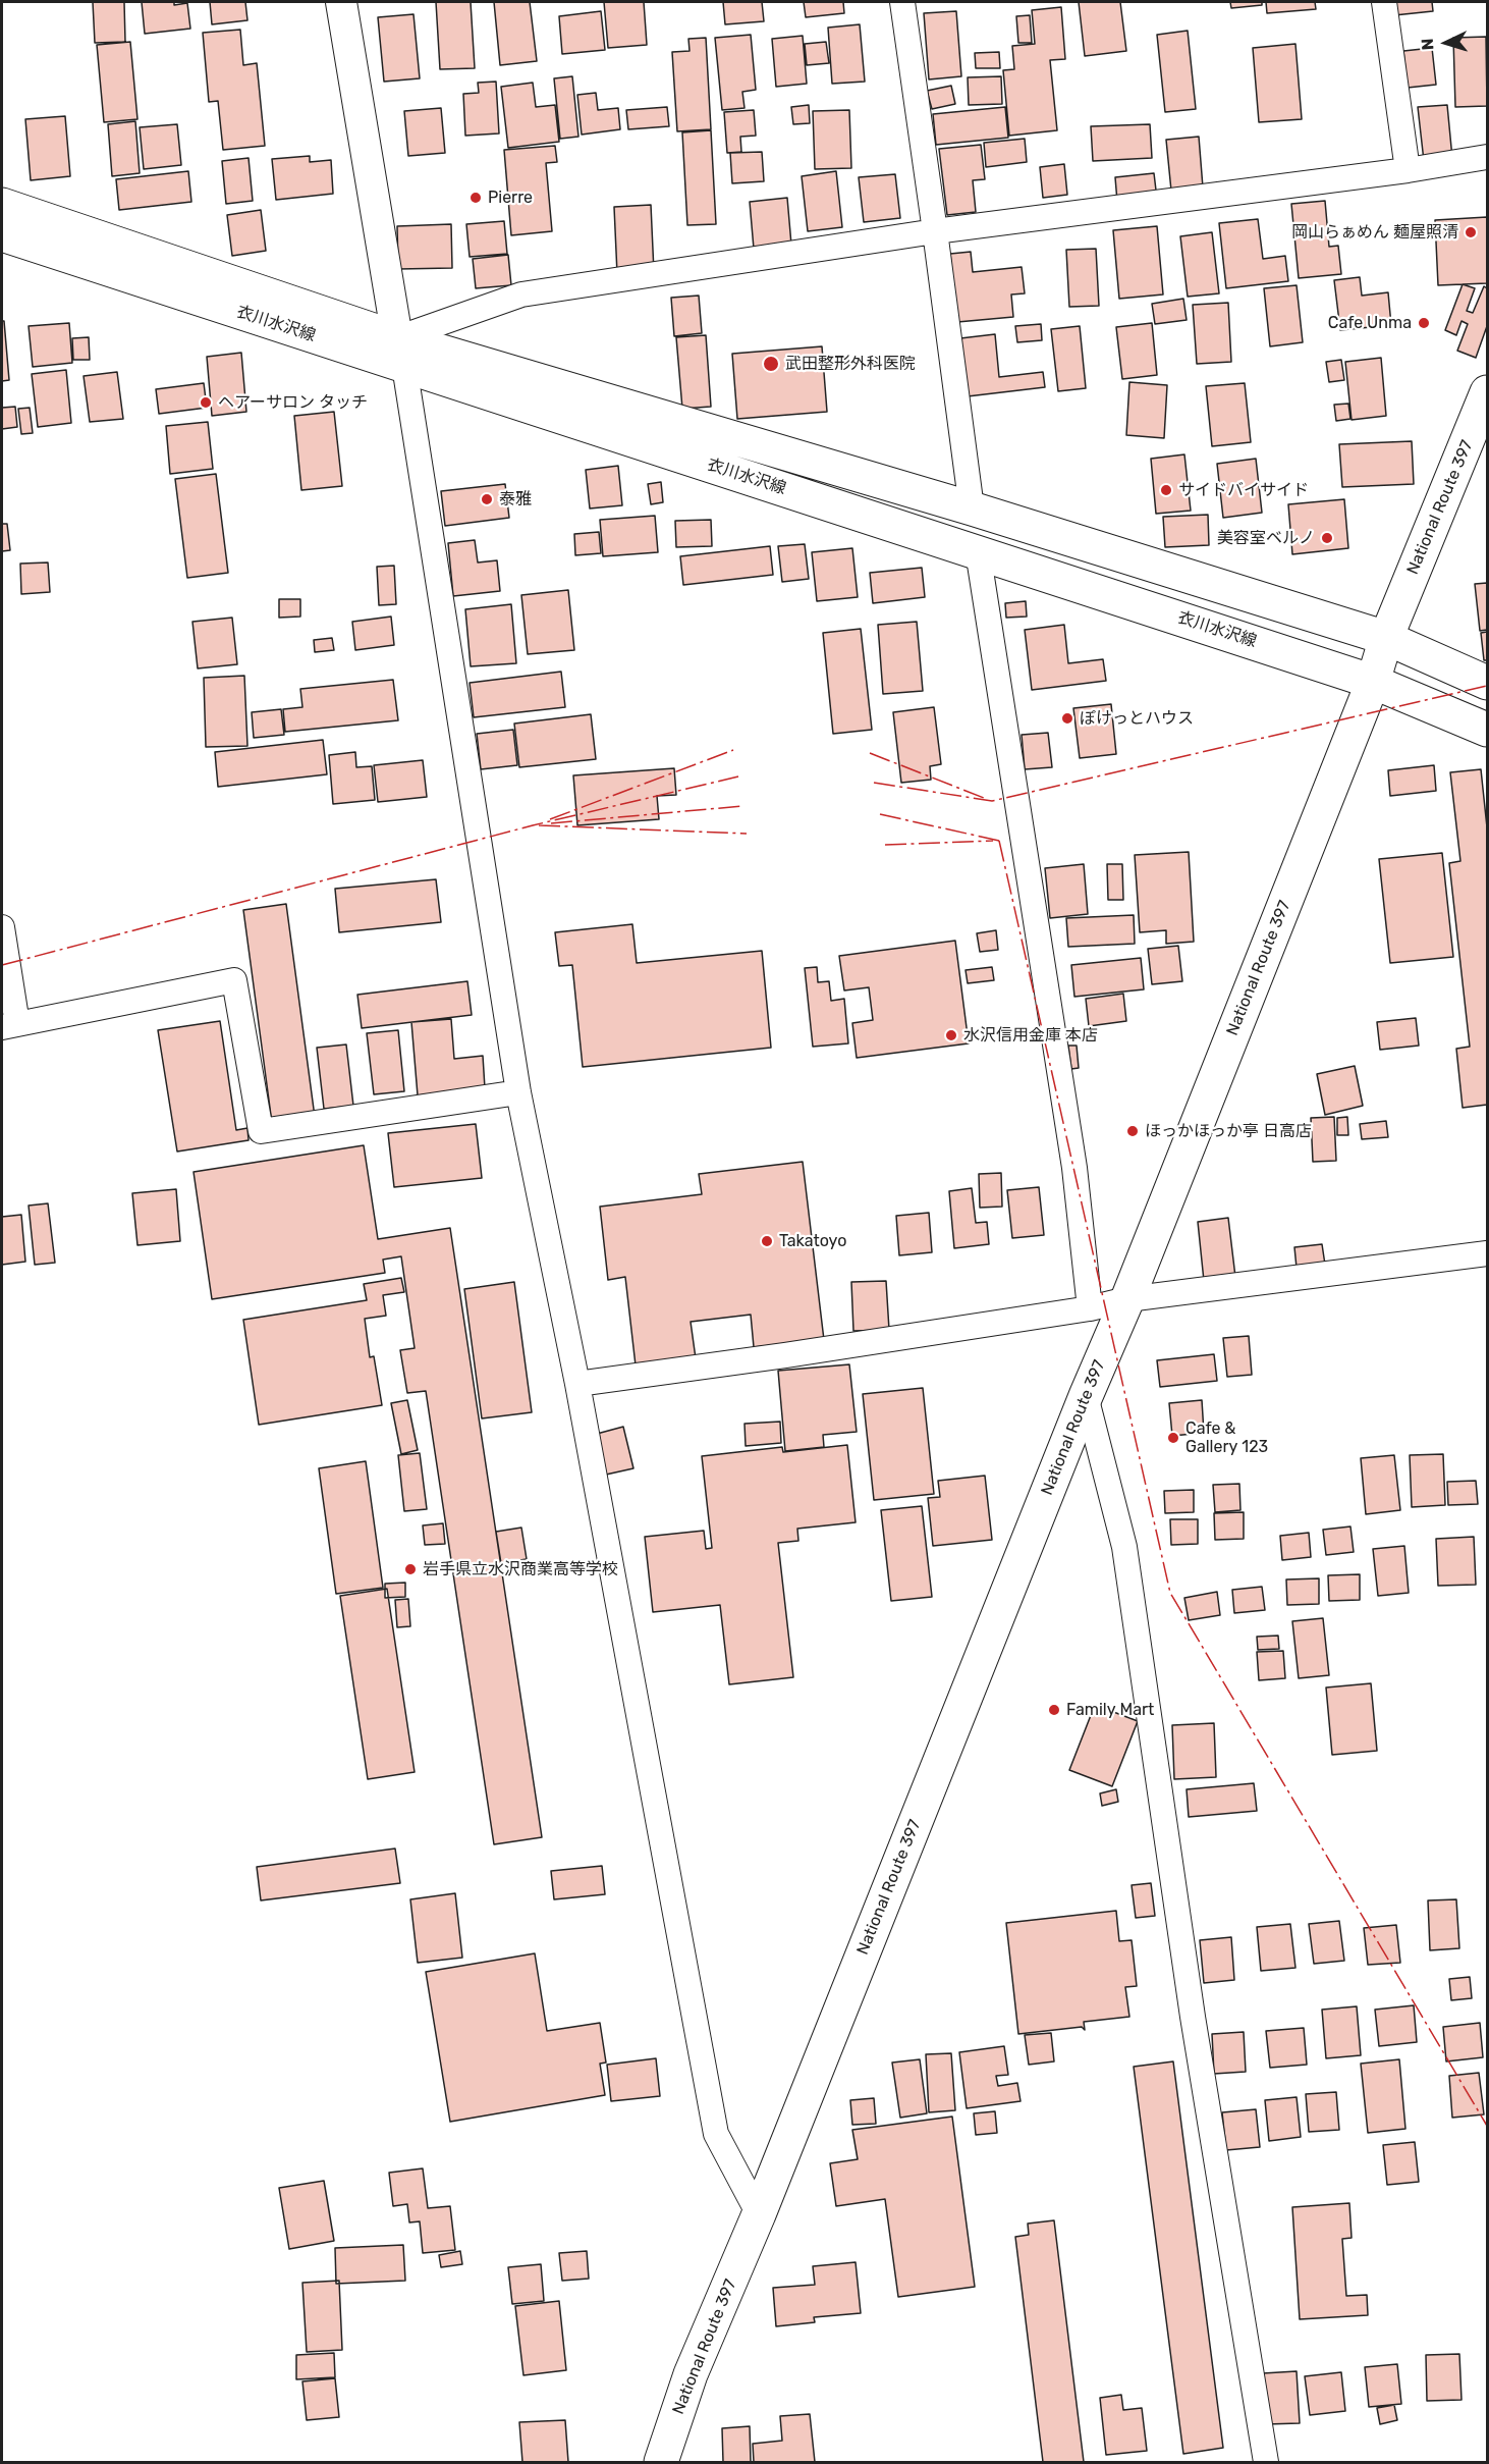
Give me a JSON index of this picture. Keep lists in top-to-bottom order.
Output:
{
  "streets": {
    "main road": ["衣川水沢線", "National Route 397"]
  },
  "crossings": [
    ["衣川水沢線", "National Route 397"]
  ],
  "places": [
    "Pierre",
    "岡山らぁめん 麺屋照清",
    "Cafe Unma",
    "武田整形外科医院",
    "ヘアーサロン タッチ",
    "サイドバイサイド",
    "泰雅",
    "美容室ベルノ",
    "ぽけっとハウス",
    "水沢信用金庫 本店",
    "ほっかほっか亭 日高店",
    "Takatoyo",
    "Cafe & Gallery 123",
    "岩手県立水沢商業高等学校",
    "Family Mart"
  ],
  "north": "left"
}
